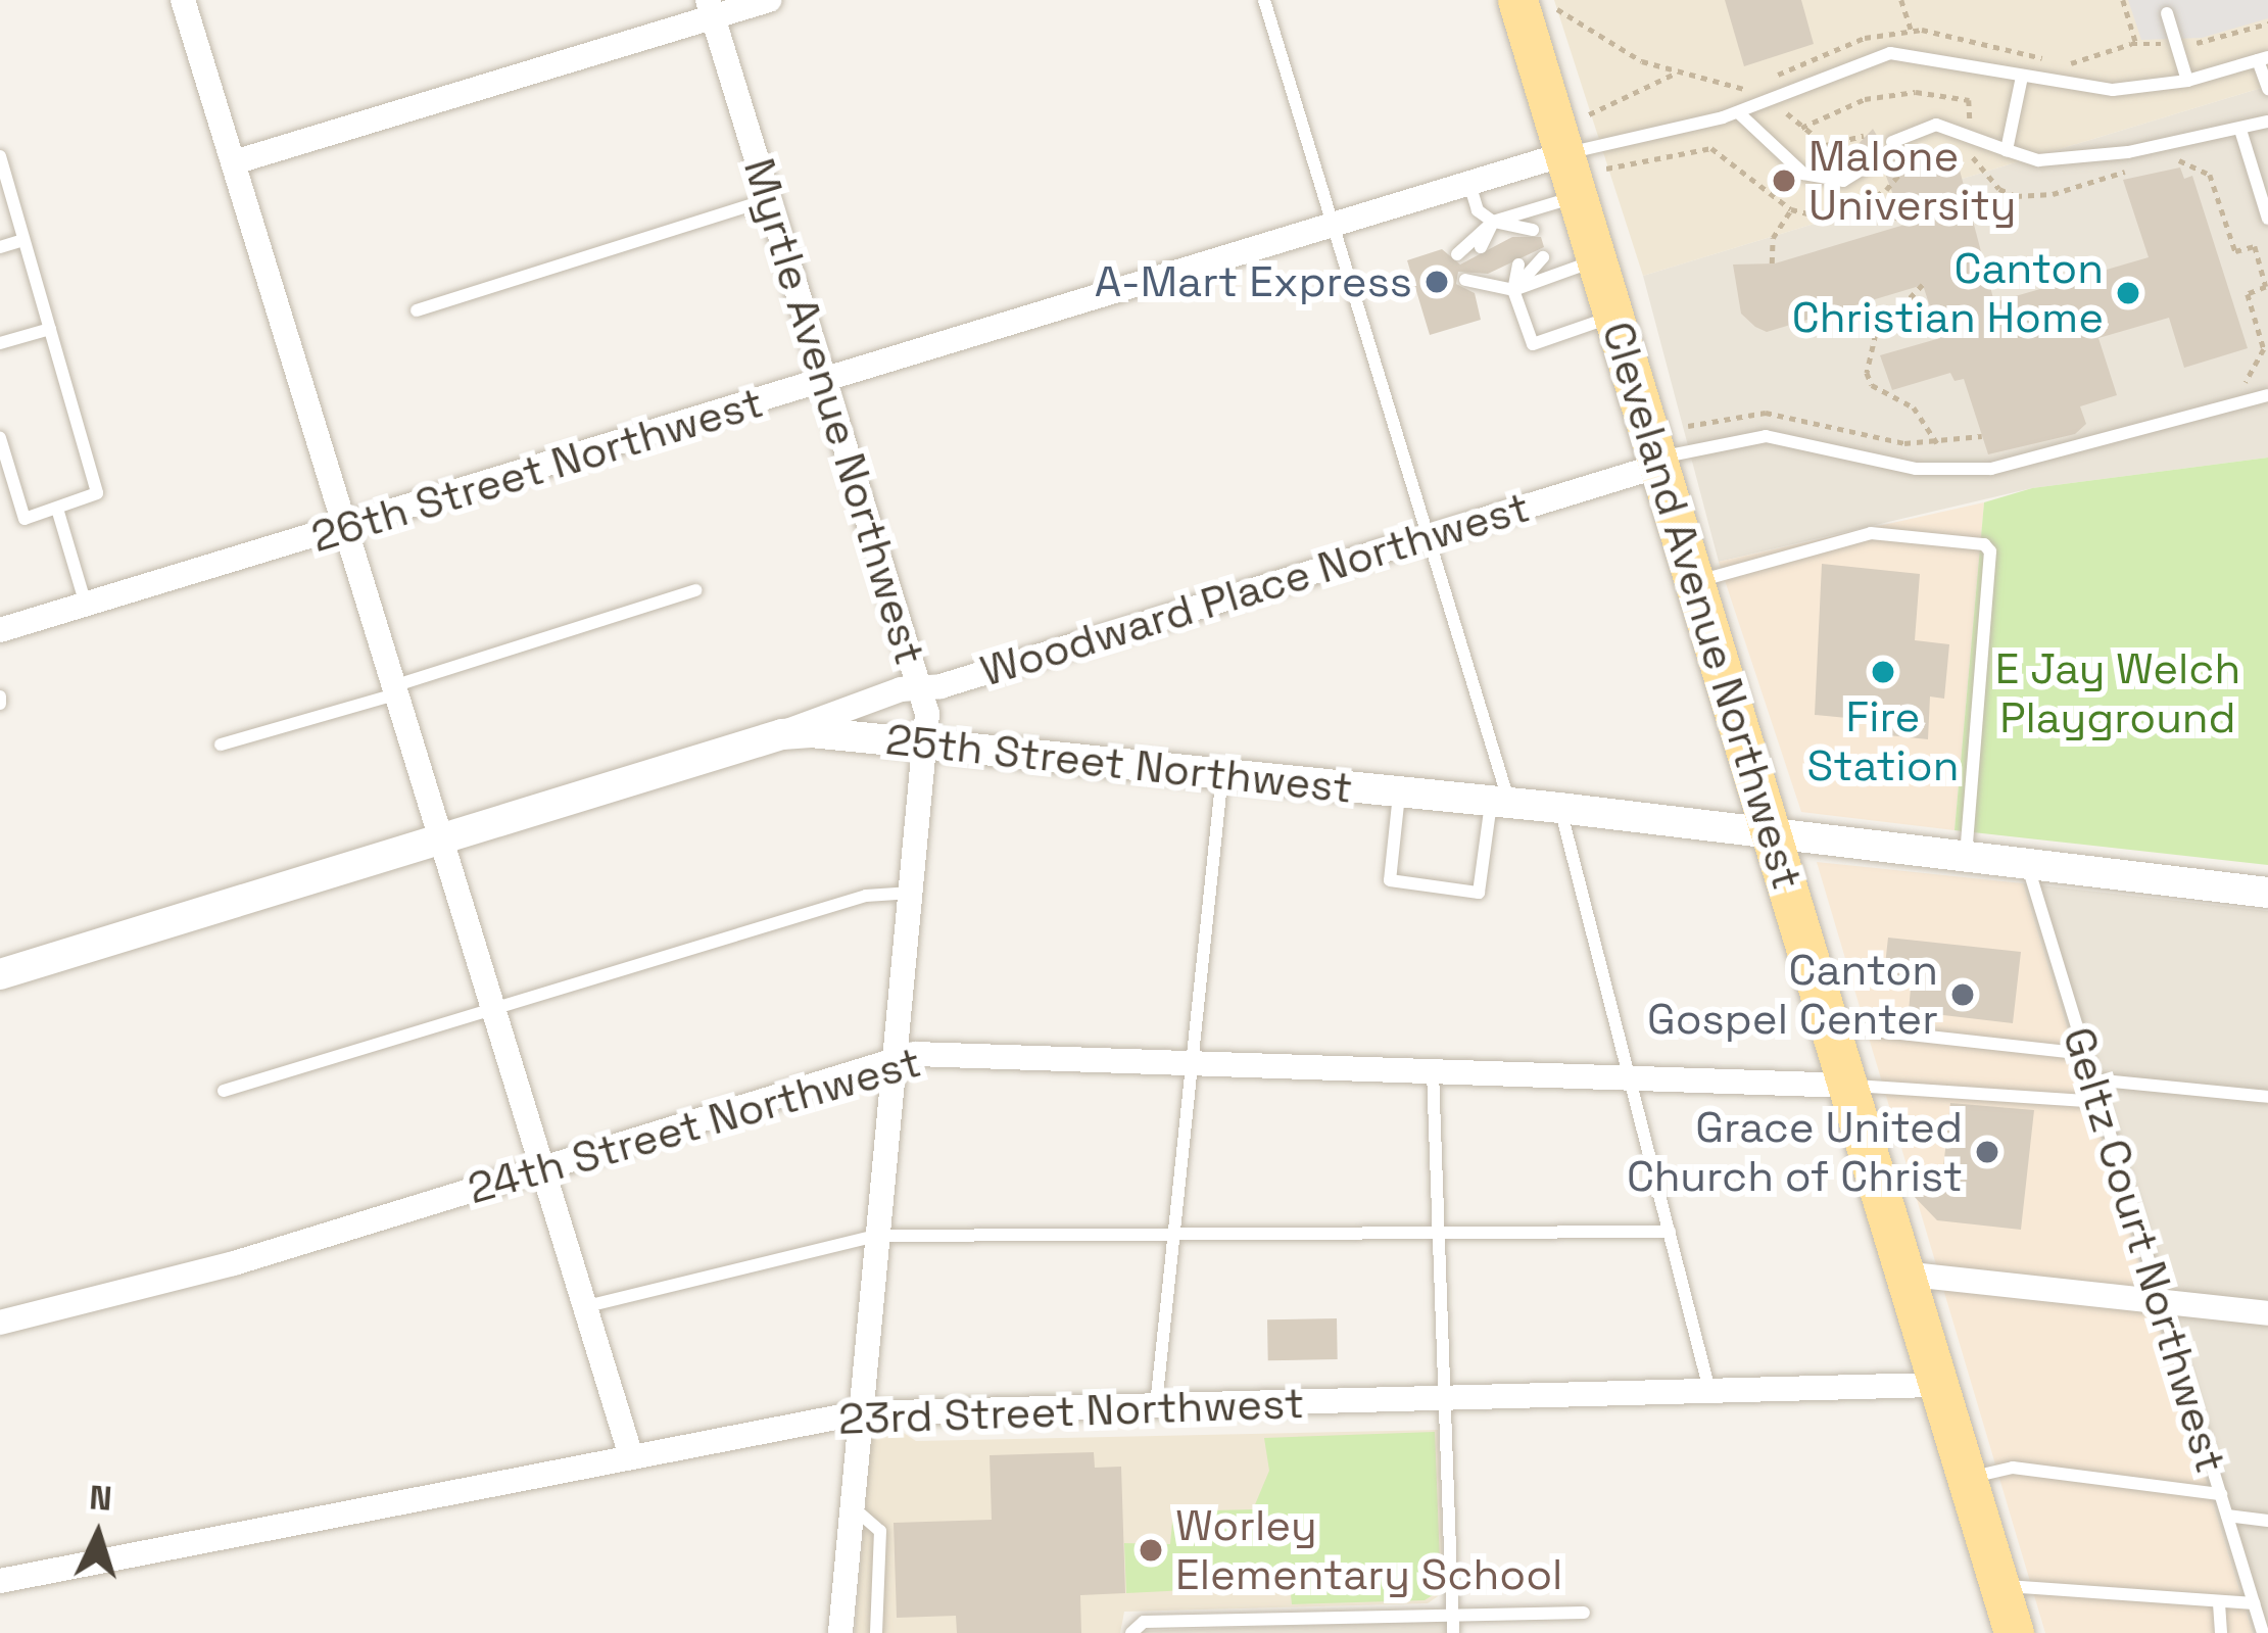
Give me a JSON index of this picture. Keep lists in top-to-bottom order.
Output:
{
  "streets": {
    "main road": ["Cleveland Avenue Northwest"],
    "street": [
      "Myrtle Avenue Northwest",
      "26th Street Northwest",
      "Woodward Place Northwest",
      "25th Street Northwest",
      "24th Street Northwest",
      "23rd Street Northwest"
    ],
    "lane": ["Geltz Court Northwest"]
  },
  "crossings": [
    ["Myrtle Avenue Northwest", "26th Street Northwest"],
    ["Myrtle Avenue Northwest", "Woodward Place Northwest"],
    ["Myrtle Avenue Northwest", "25th Street Northwest"],
    ["Myrtle Avenue Northwest", "24th Street Northwest"],
    ["Myrtle Avenue Northwest", "23rd Street Northwest"],
    ["26th Street Northwest", "Cleveland Avenue Northwest"],
    ["Woodward Place Northwest", "Cleveland Avenue Northwest"],
    ["Woodward Place Northwest", "25th Street Northwest"],
    ["Cleveland Avenue Northwest", "25th Street Northwest"],
    ["Cleveland Avenue Northwest", "24th Street Northwest"],
    ["Cleveland Avenue Northwest", "23rd Street Northwest"],
    ["25th Street Northwest", "Geltz Court Northwest"]
  ],
  "parks": ["E Jay Welch Playground"],
  "places": [
    "Malone University",
    "A-Mart Express",
    "Canton Christian Home",
    "Fire Station",
    "Canton Gospel Center",
    "Grace United Church of Christ",
    "Worley Elementary School"
  ],
  "north": "top"
}
